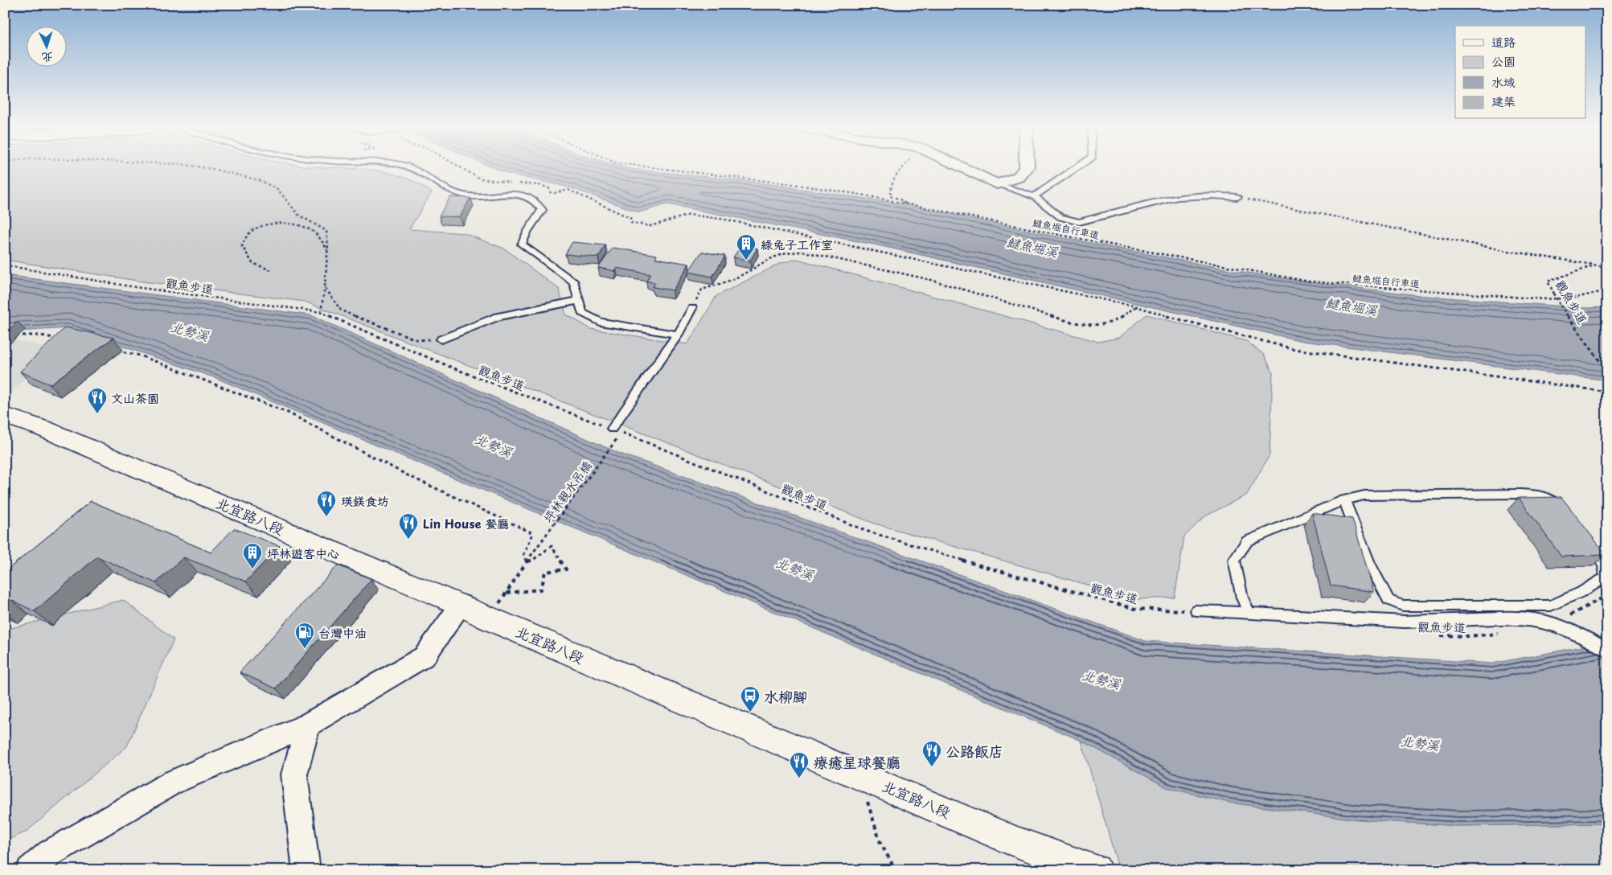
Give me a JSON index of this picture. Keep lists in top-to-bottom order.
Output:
{
  "streets": {
    "main road": ["北宜路八段"],
    "path": ["𩻸魚堀自行車道", "觀魚步道", "坪林親水吊橋"]
  },
  "crossings": [
    ["觀魚步道", "坪林親水吊橋"],
    ["坪林親水吊橋", "北宜路八段"]
  ],
  "water": ["𩻸魚堀溪", "北勢溪"],
  "places": {
    "building": ["綠兔子工作室", "坪林遊客中心"],
    "restaurant": [
      "文山茶園",
      "瑛鎂食坊",
      "Lin House 餐廳",
      "公路飯店",
      "療癒星球餐廳"
    ],
    "fuel station": ["台灣中油"],
    "bus stop": ["水柳腳"]
  },
  "legend": [
    "道路",
    "公園",
    "水域",
    "建築"
  ],
  "north": "bottom"
}
